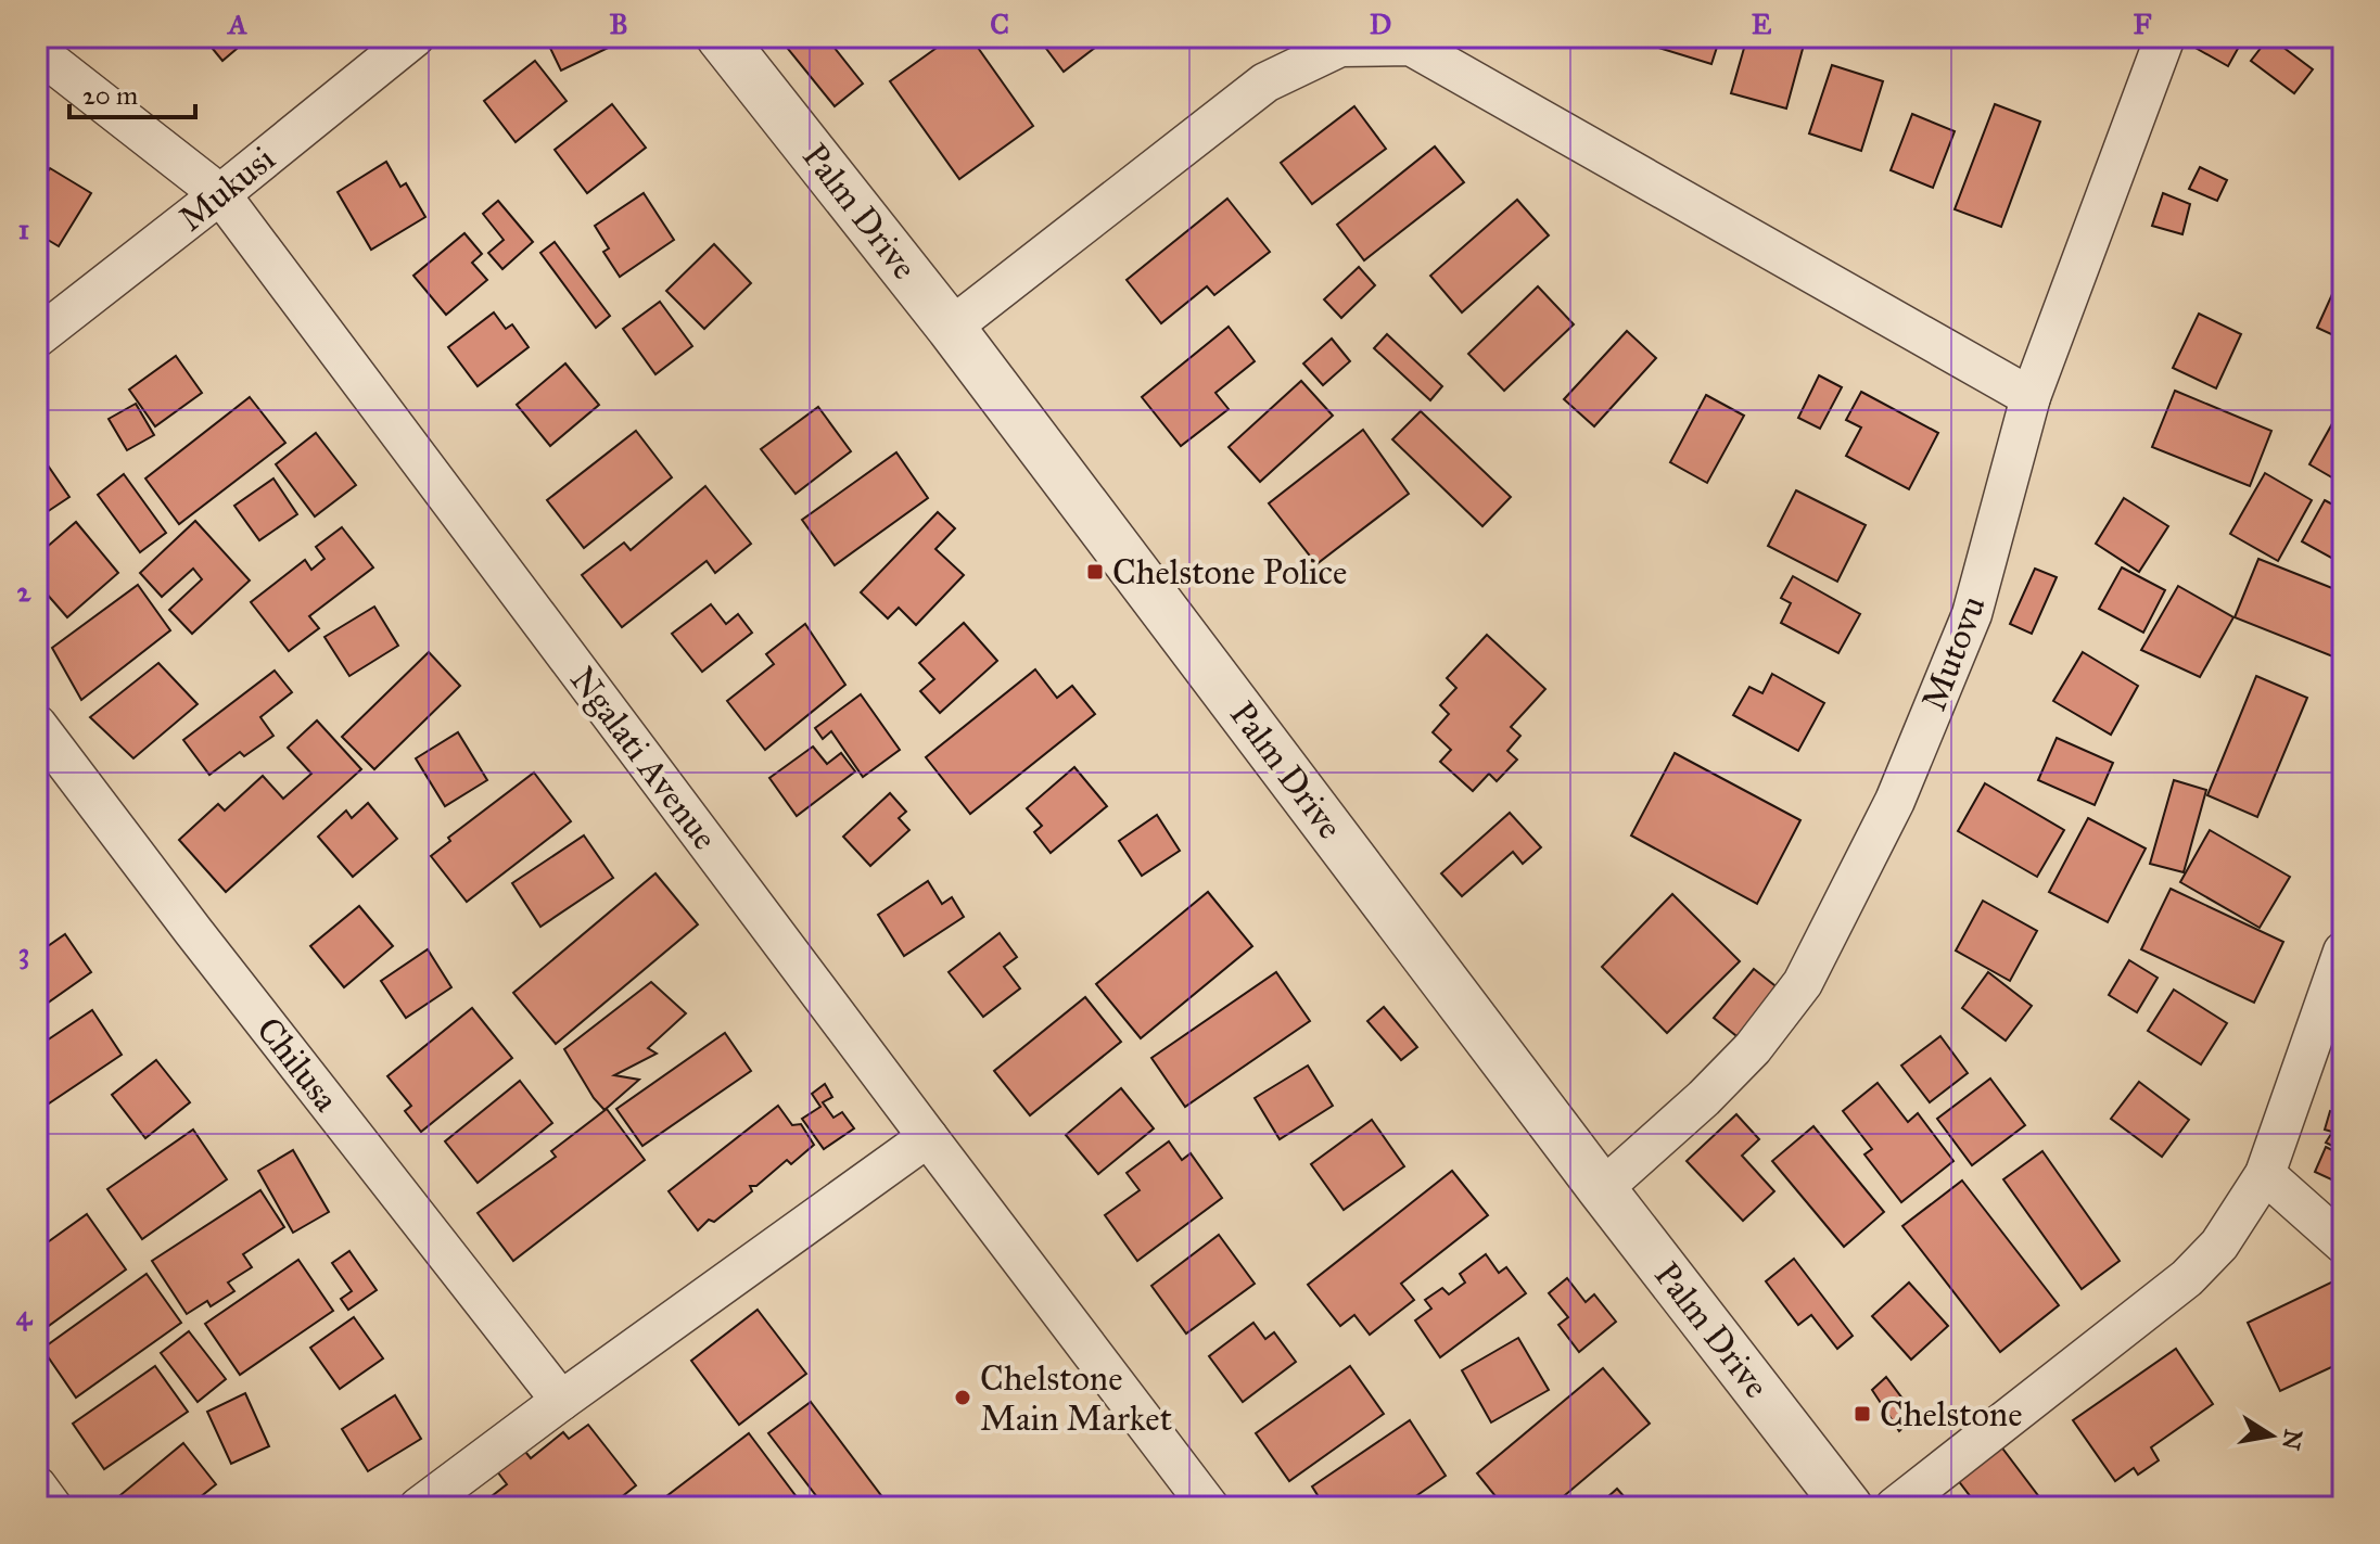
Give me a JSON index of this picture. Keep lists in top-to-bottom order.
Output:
{
  "streets": {
    "street": [
      "Mukusi",
      "Palm Drive",
      "Mutovu",
      "Ngalati Avenue",
      "Chilusa"
    ]
  },
  "crossings": [
    ["Mukusi", "Ngalati Avenue"],
    ["Palm Drive", "Mutovu"]
  ],
  "places": {
    "transit": ["Chelstone Police", "Chelstone"],
    "other": ["Chelstone Main Market"]
  },
  "scale_bar": "20 m",
  "north": "right",
  "grid": {
    "columns": [
      "A",
      "B",
      "C",
      "D",
      "E",
      "F"
    ],
    "rows": [
      "1",
      "2",
      "3",
      "4"
    ]
  }
}
